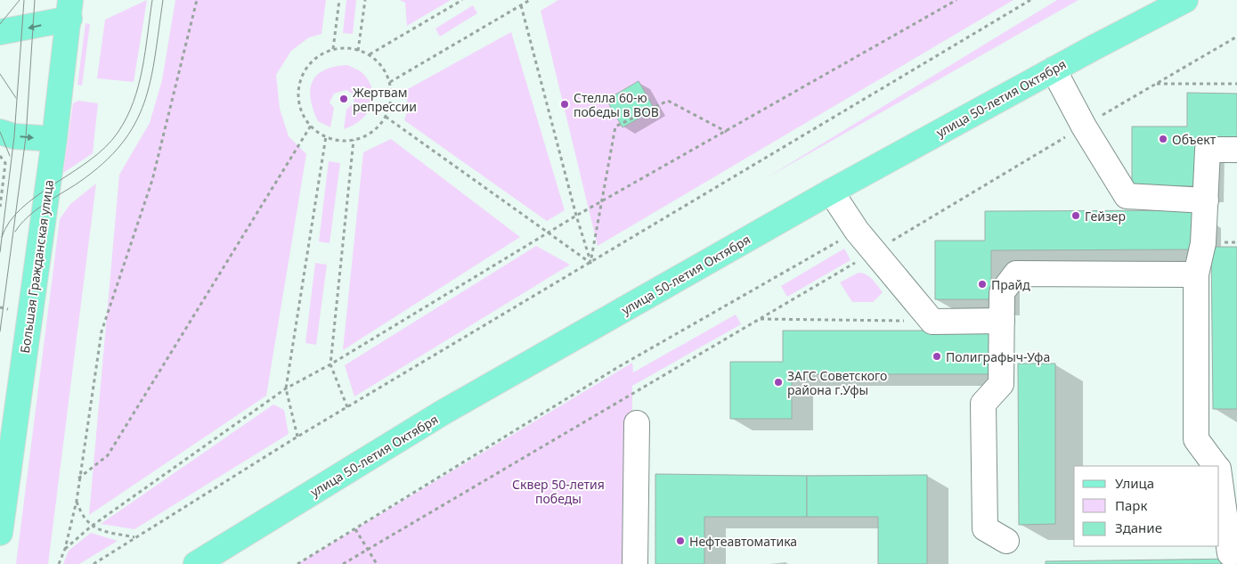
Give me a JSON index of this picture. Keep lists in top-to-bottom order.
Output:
{
  "streets": {
    "main road": ["улица 50-летия Октября", "Большая Гражданская улица"]
  },
  "parks": ["Сквер 50-летия победы"],
  "places": [
    "Жертвам репрессии",
    "Стелла 60-ю победы в ВОВ",
    "Объект",
    "Гейзер",
    "Прайд",
    "Полиграфыч-Уфа",
    "ЗАГС Советского района г.Уфы",
    "Нефтеавтоматика"
  ],
  "legend": ["Улица", "Парк", "Здание"]
}
